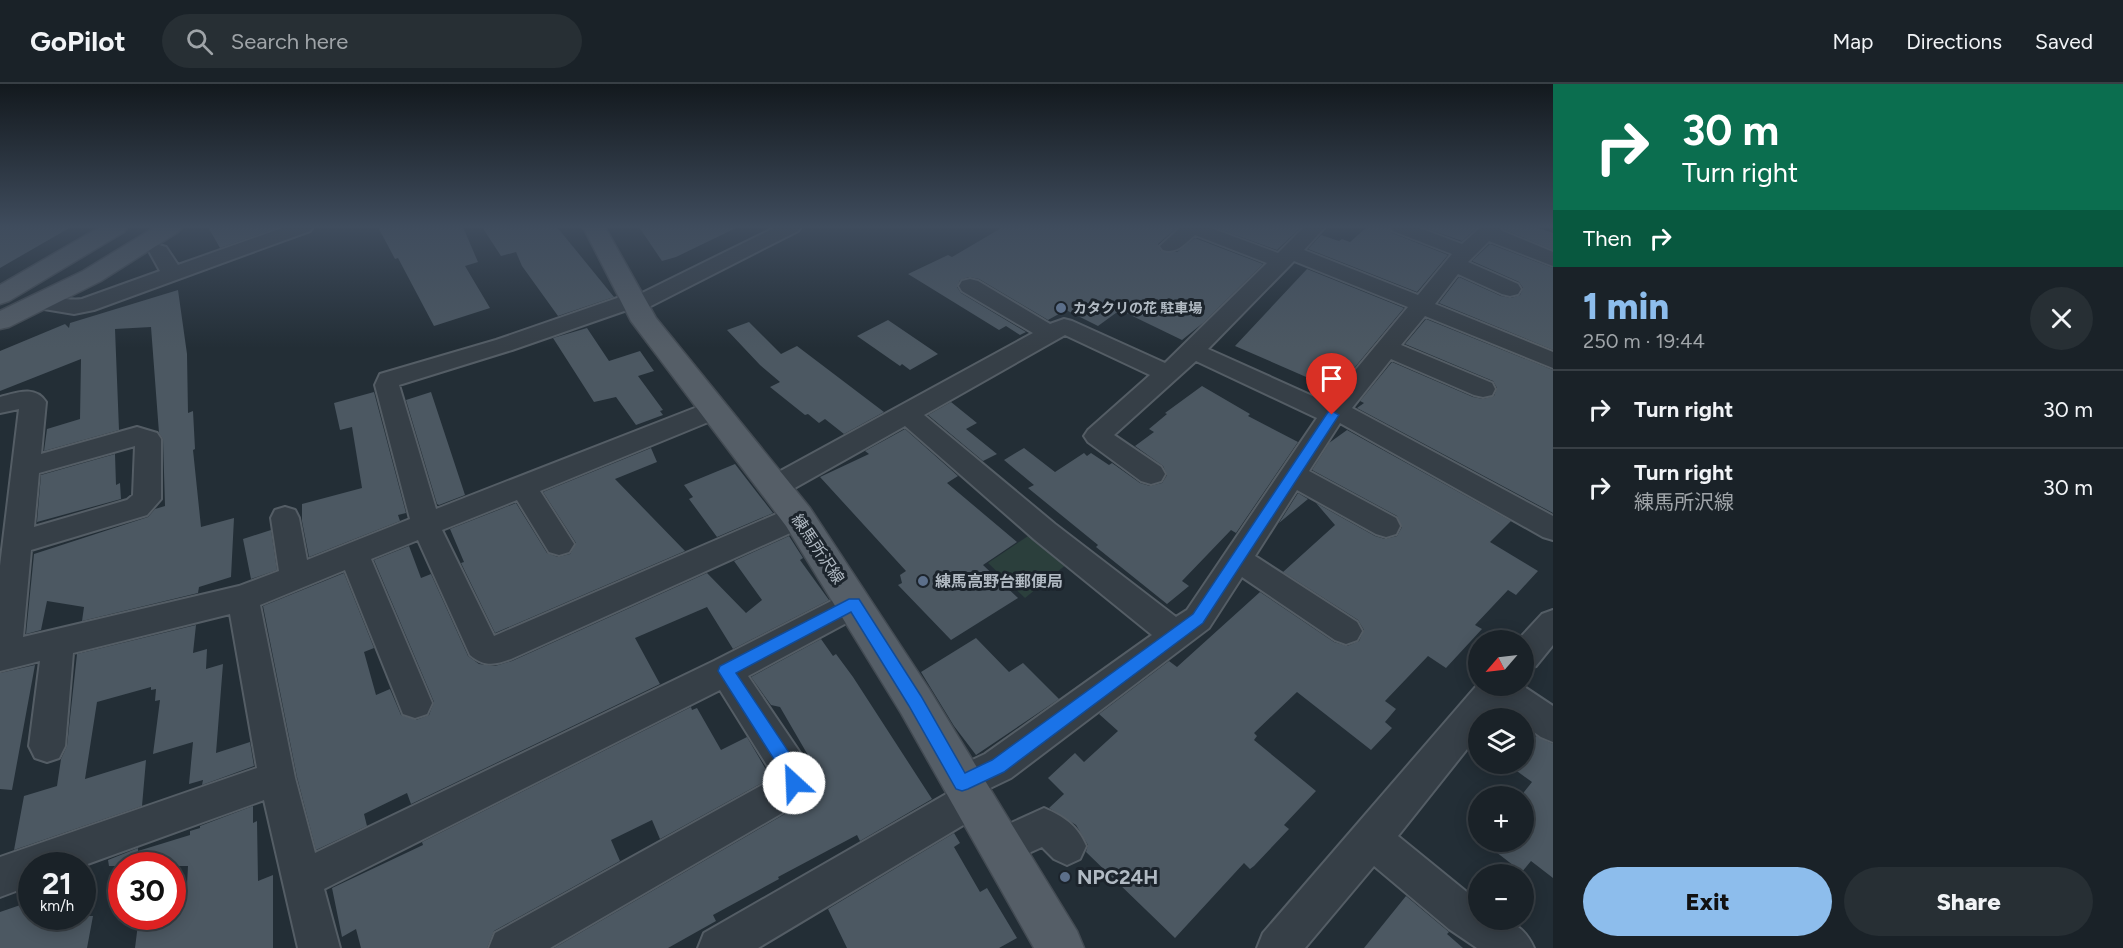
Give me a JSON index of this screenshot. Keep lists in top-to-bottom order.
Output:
{
  "streets": {
    "main road": ["練馬所沢線"]
  },
  "places": ["カタクリの花 駐車場", "練馬高野台郵便局", "NPC24H"],
  "north": "bottom left",
  "page": {
    "header": "GoPilot",
    "search": "Search here",
    "nav": ["Map", "Directions", "Saved"],
    "turn": ["30 m", "Turn right"],
    "then": "Then",
    "heading": ["1 min", "250 m · 19:44"],
    "list": [
      {
        "name": "Turn right",
        "value": "30 m"
      },
      {
        "name": "Turn right",
        "note": "練馬所沢線",
        "value": "30 m"
      }
    ],
    "map_buttons": ["+", "−"],
    "speed": "21 km/h",
    "limit": "30",
    "buttons": ["Exit", "Share"]
  }
}
